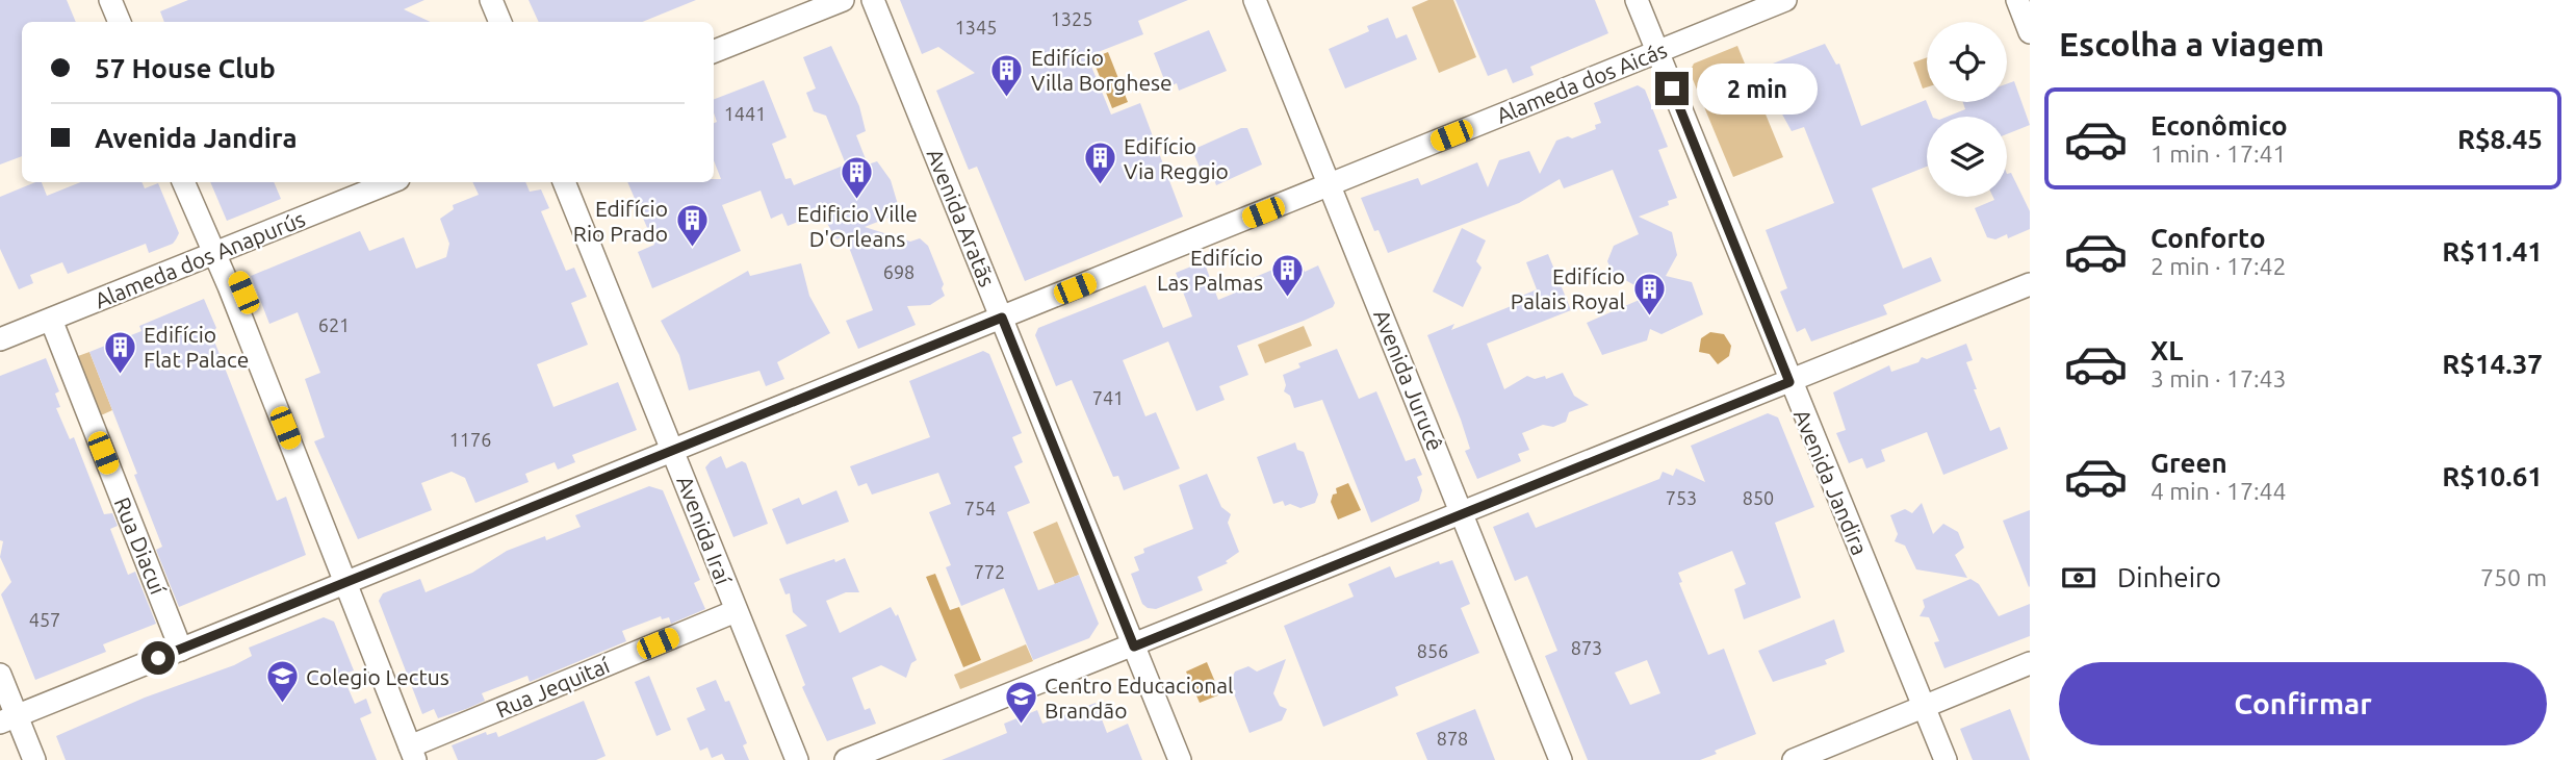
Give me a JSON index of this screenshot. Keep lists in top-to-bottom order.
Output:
{
  "streets": {
    "street": [
      "Alameda dos Aicás",
      "Avenida Aratãs",
      "Alameda dos Anapurús",
      "Avenida Jurucê",
      "Avenida Jandira",
      "Avenida Iraí",
      "Rua Diacuí",
      "Rua Jequitaí"
    ]
  },
  "crossings": [
    ["Alameda dos Aicás", "Avenida Aratãs"],
    ["Alameda dos Aicás", "Avenida Jurucê"],
    ["Alameda dos Aicás", "Avenida Jandira"],
    ["Alameda dos Aicás", "Avenida Iraí"],
    ["Alameda dos Aicás", "Rua Diacuí"],
    ["Alameda dos Anapurús", "Rua Diacuí"],
    ["Avenida Iraí", "Rua Jequitaí"]
  ],
  "places": {
    "building": [
      "Edifício Villa Borghese",
      "Edifício Via Reggio",
      "Edificio Ville D'Orleans",
      "Edifício Rio Prado",
      "Edifício Las Palmas",
      "Edifício Palais Royal",
      "Edifício Flat Palace"
    ],
    "school or university": ["Colegio Lectus", "Centro Educacional Brandão"]
  },
  "house_numbers": [
    "1325",
    "1345",
    "1441",
    "698",
    "621",
    "741",
    "1176",
    "753",
    "850",
    "754",
    "772",
    "457",
    "873",
    "856",
    "878"
  ],
  "page": {
    "heading": "Escolha a viagem",
    "banner": ["57 House Club", "Avenida Jandira"],
    "bubble": "2 min",
    "list": [
      {
        "name": "Econômico",
        "note": "1 min · 17:41",
        "value": "R$8.45"
      },
      {
        "name": "Conforto",
        "note": "2 min · 17:42",
        "value": "R$11.41"
      },
      {
        "name": "XL",
        "note": "3 min · 17:43",
        "value": "R$14.37"
      },
      {
        "name": "Green",
        "note": "4 min · 17:44",
        "value": "R$10.61"
      }
    ],
    "pay": ["Dinheiro", "750 m"],
    "buttons": "Confirmar"
  }
}
